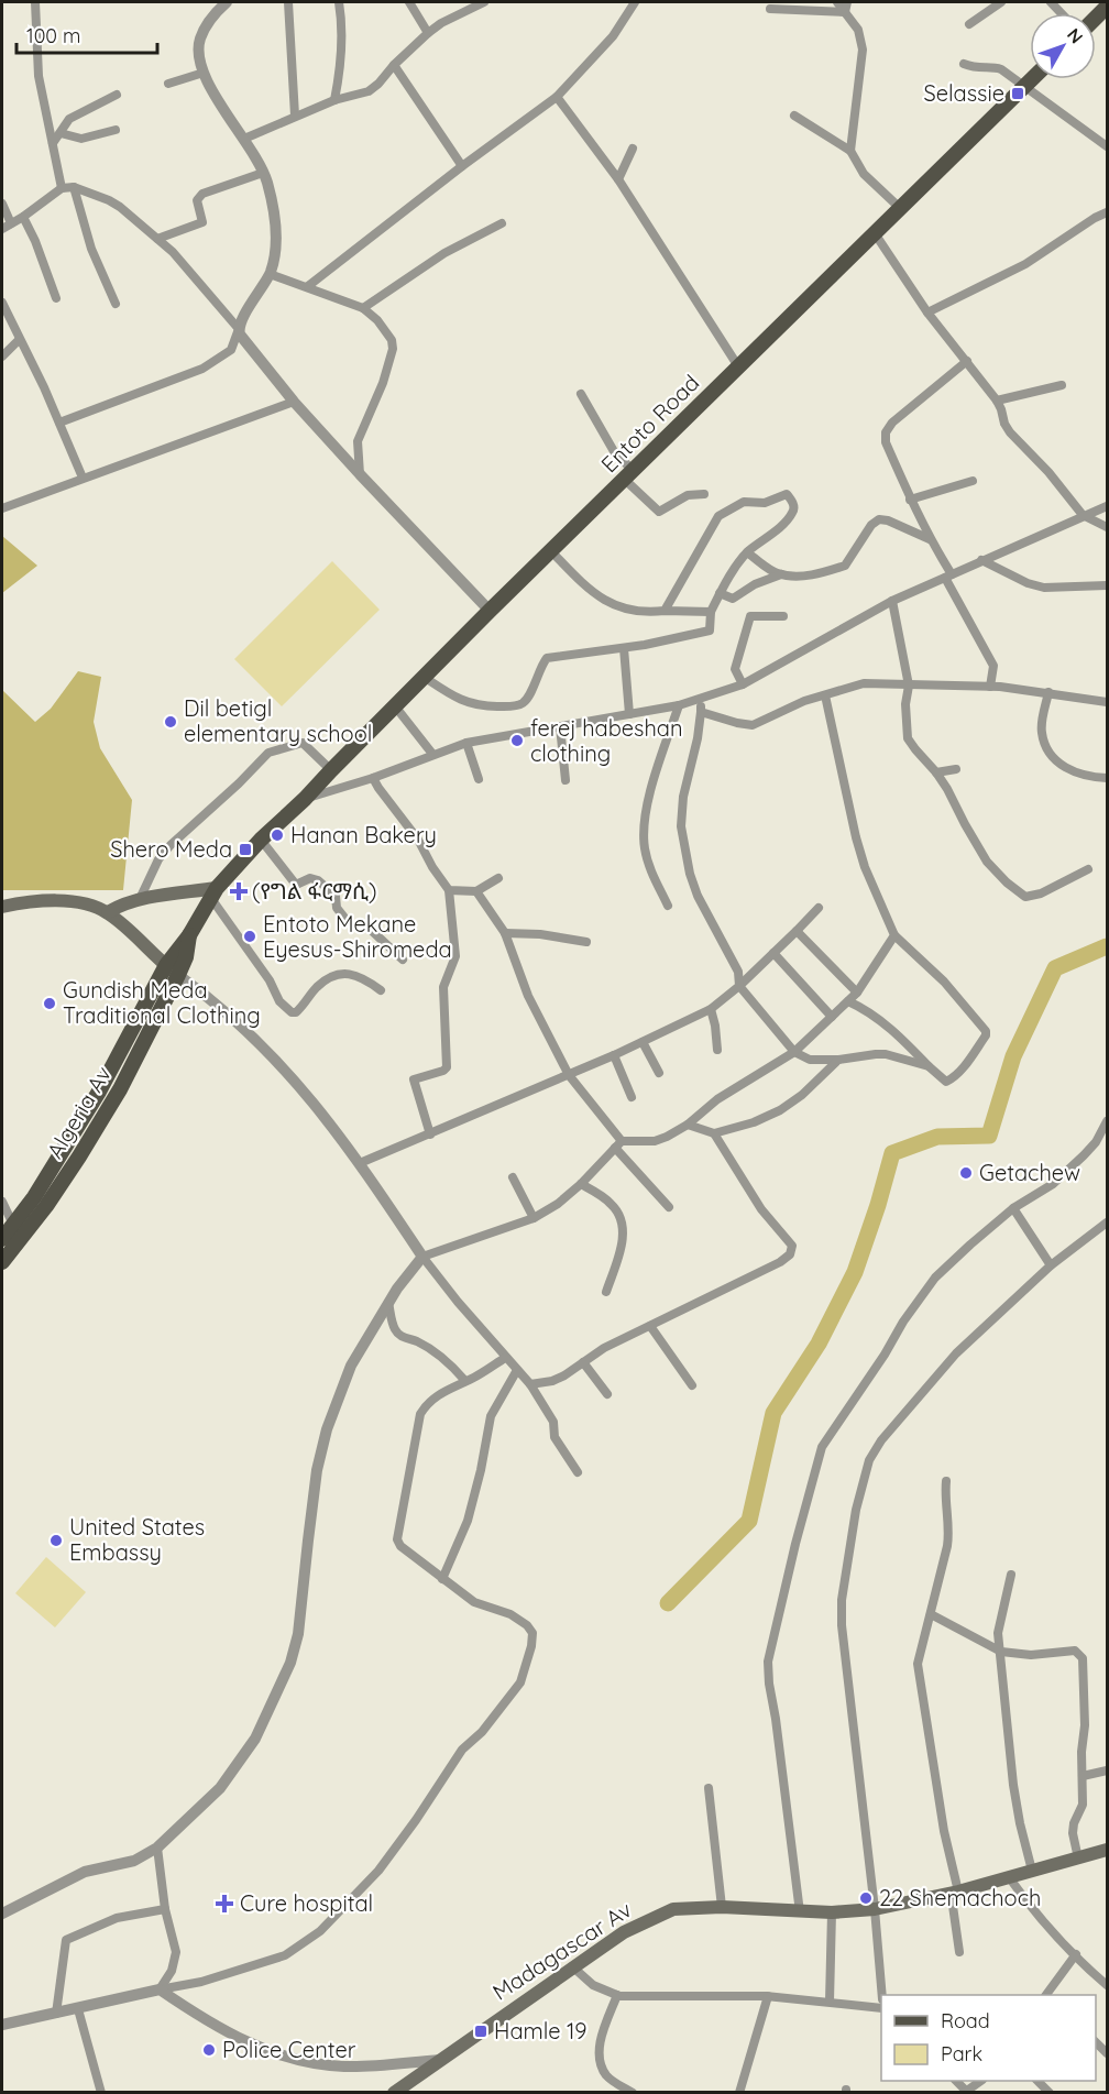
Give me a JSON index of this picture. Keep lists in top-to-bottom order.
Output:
{
  "streets": {
    "main road": ["Entoto Road", "Algeria Av", "Madagascar Av"]
  },
  "crossings": [
    ["Entoto Road", "Algeria Av"]
  ],
  "places": {
    "transit": ["Selassie", "Shero Meda", "Hamle 19"],
    "other": [
      "Dil betigl elementary school",
      "ferej habeshan clothing",
      "Hanan Bakery",
      "Entoto Mekane Eyesus-Shiromeda",
      "Gundish Meda Traditional Clothing",
      "Getachew",
      "United States Embassy",
      "22 Shemachoch",
      "Police Center"
    ],
    "health": ["(የግል ፋርማሲ)", "Cure hospital"]
  },
  "legend": ["Road", "Park"],
  "scale_bar": "100 m",
  "north": "top right"
}
